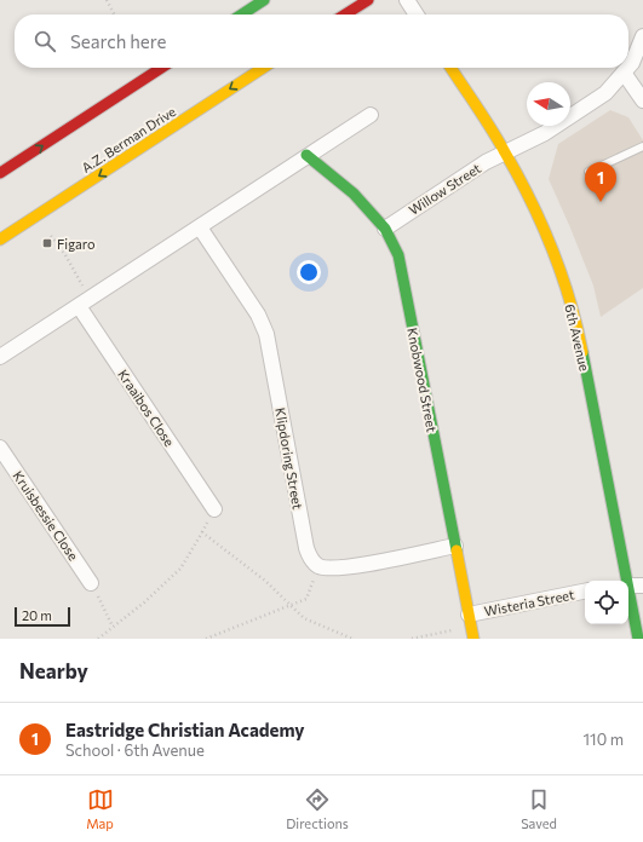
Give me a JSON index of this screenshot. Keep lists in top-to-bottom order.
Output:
{
  "streets": {
    "street": [
      "A.Z. Berman Drive",
      "Willow Street",
      "6th Avenue",
      "Knobwood Street",
      "Kraaibos Close",
      "Klipdoring Street",
      "Kruisbessie Close",
      "Wisteria Street"
    ]
  },
  "crossings": [
    ["Willow Street", "6th Avenue"],
    ["Willow Street", "Knobwood Street"],
    ["Knobwood Street", "Klipdoring Street"],
    ["Knobwood Street", "Wisteria Street"]
  ],
  "places": {
    "transit": ["Figaro"]
  },
  "scale_bar": "20 m",
  "north": "left",
  "page": {
    "search": "Search here",
    "pins": "1",
    "scale": "20 m",
    "heading": "Nearby",
    "list": [
      {
        "mark": "1",
        "name": "Eastridge Christian Academy",
        "note": "School · 6th Avenue",
        "value": "110 m"
      }
    ],
    "nav": ["Map", "Directions", "Saved"]
  }
}
